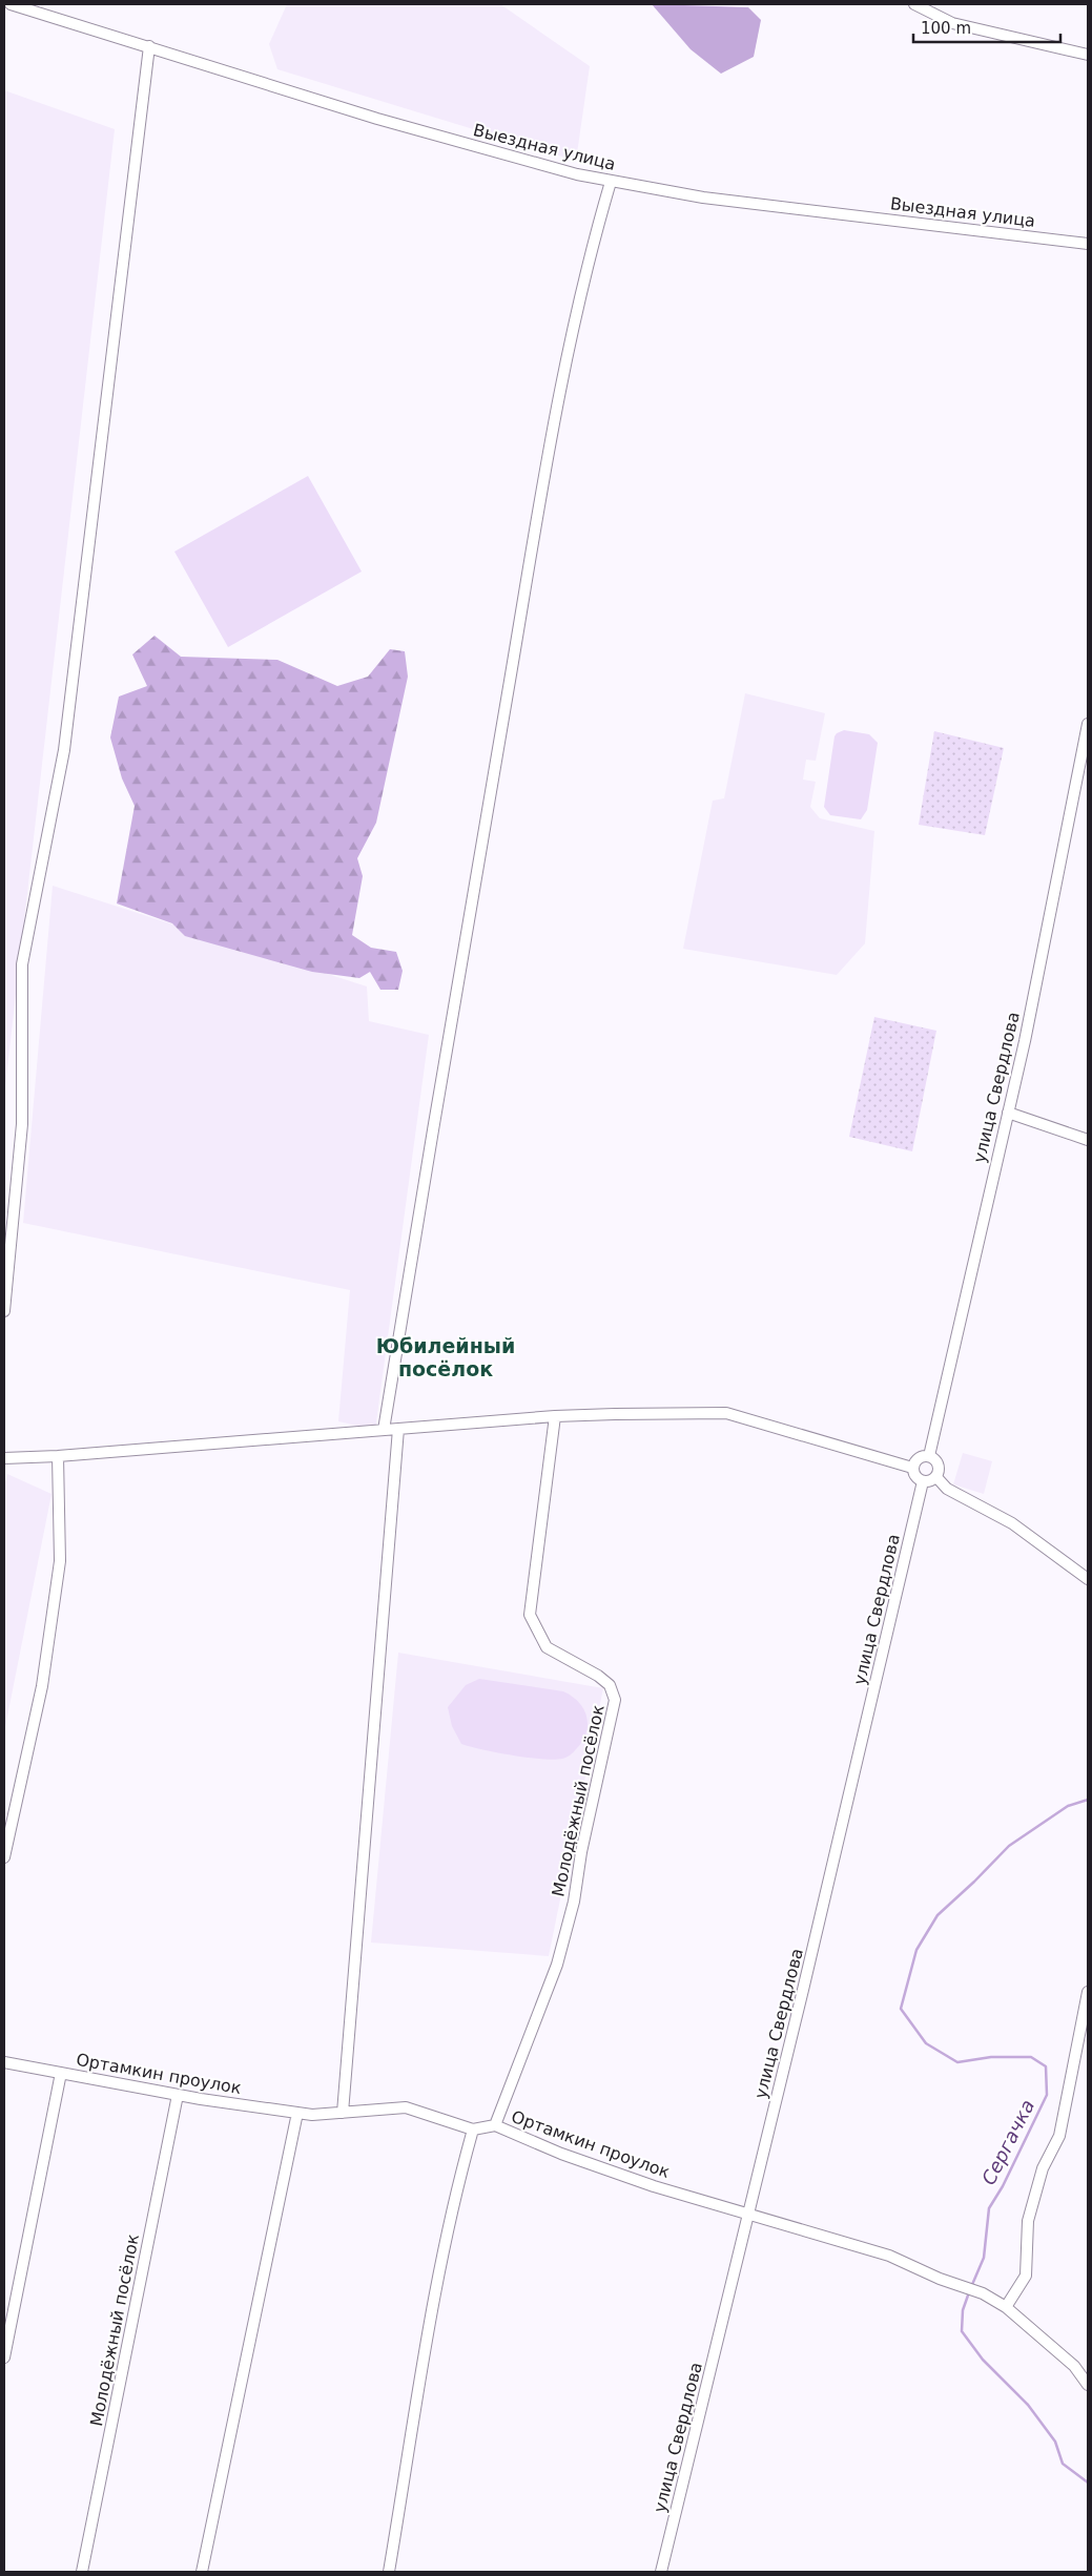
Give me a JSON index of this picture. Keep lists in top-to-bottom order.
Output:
{
  "streets": {
    "street": [
      "Выездная улица",
      "улица Свердлова",
      "Молодёжный посёлок",
      "Ортамкин проулок"
    ]
  },
  "crossings": [
    ["улица Свердлова", "Ортамкин проулок"],
    ["Молодёжный посёлок", "Ортамкин проулок"]
  ],
  "districts": ["Юбилейный посёлок"],
  "water": ["Сергачка"],
  "scale_bar": "100 m"
}
